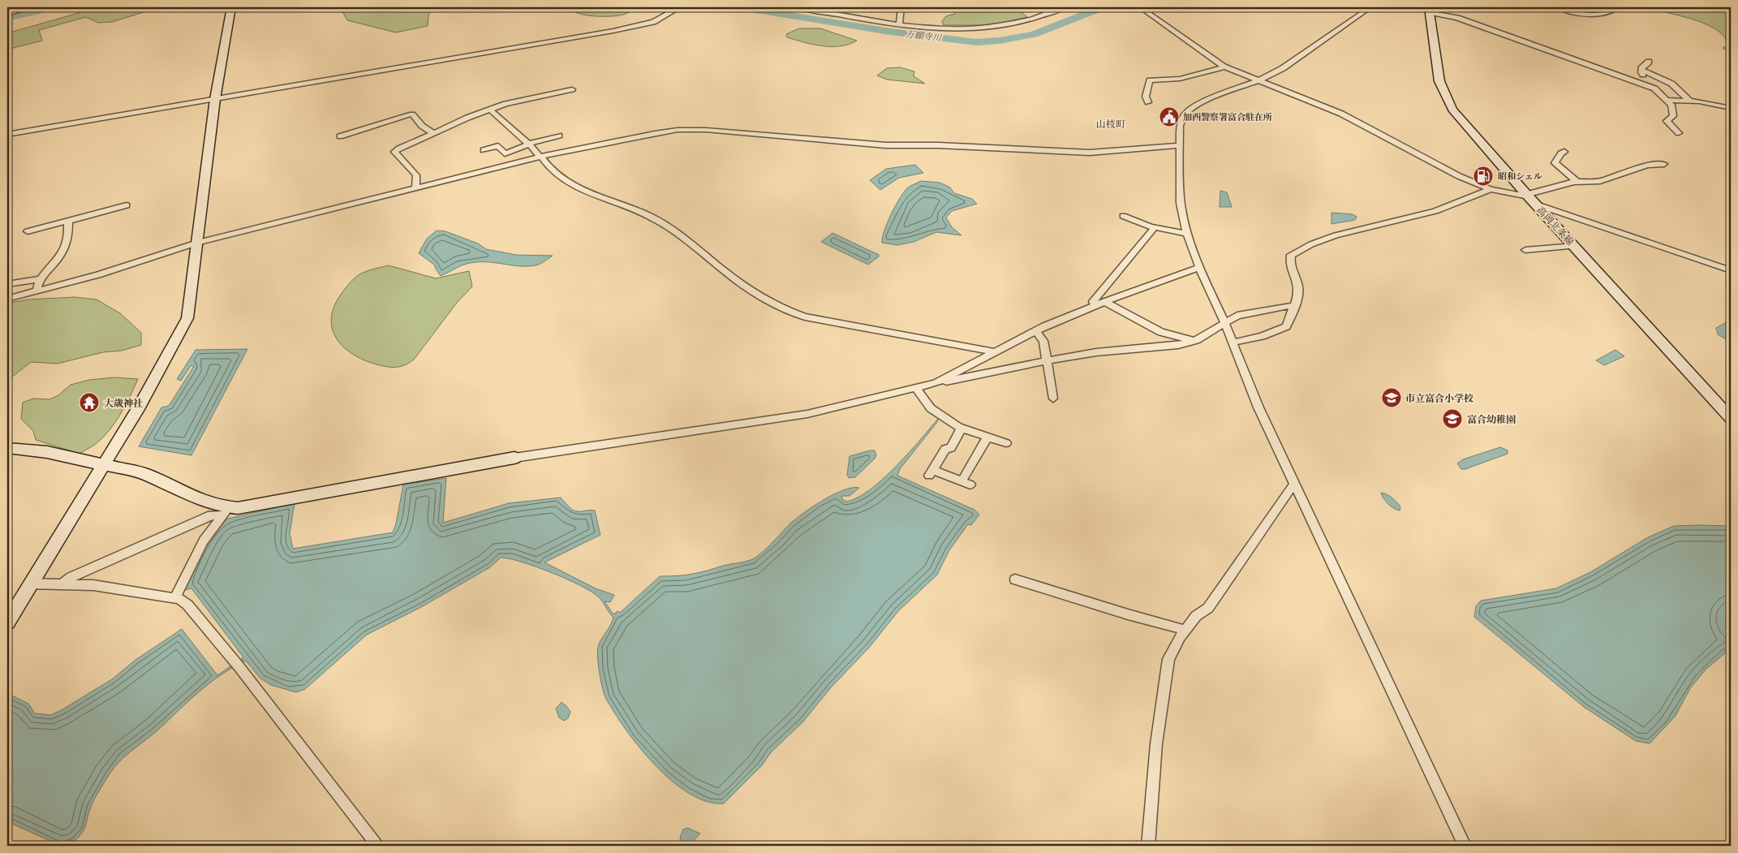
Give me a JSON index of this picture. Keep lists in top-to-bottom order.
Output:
{
  "streets": {
    "street": ["高岡北条線"]
  },
  "districts": ["山枝町"],
  "water": ["万願寺川"],
  "places": {
    "public building": ["加西警察署富合駐在所"],
    "fuel station": ["昭和シェル"],
    "school or university": ["市立富合小学校", "富合幼稚園"],
    "temple": ["大歳神社"]
  }
}
